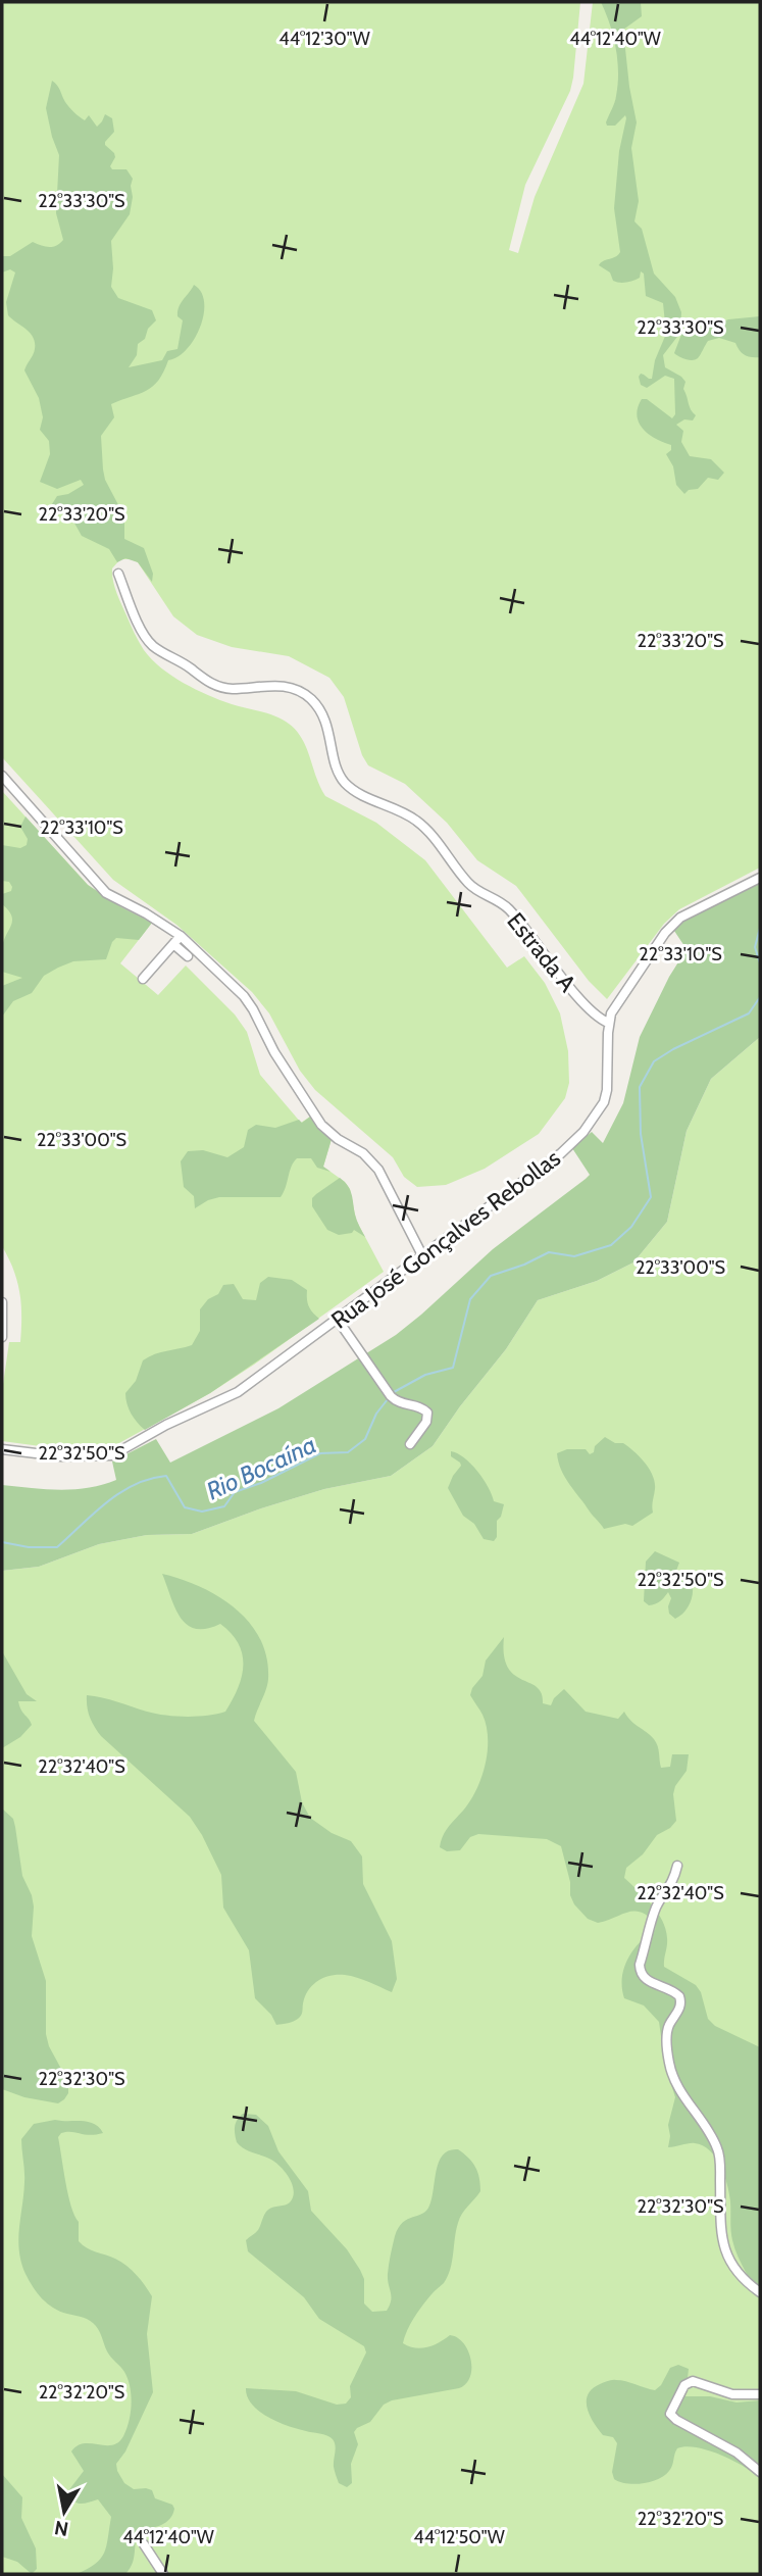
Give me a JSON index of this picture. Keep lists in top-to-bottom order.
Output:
{
  "streets": {
    "street": ["Estrada A", "Rua José Gonçalves Rebollas"]
  },
  "crossings": [
    ["Estrada A", "Rua José Gonçalves Rebollas"]
  ],
  "water": ["Rio Bocaína"],
  "north": "bottom",
  "coordinates": [
    "44°12'30\"W",
    "44°12'40\"W",
    "22°33'30\"S",
    "22°33'20\"S",
    "22°33'10\"S",
    "22°33'00\"S",
    "22°32'50\"S",
    "22°32'40\"S",
    "22°32'30\"S",
    "22°32'20\"S",
    "44°12'50\"W"
  ]
}
